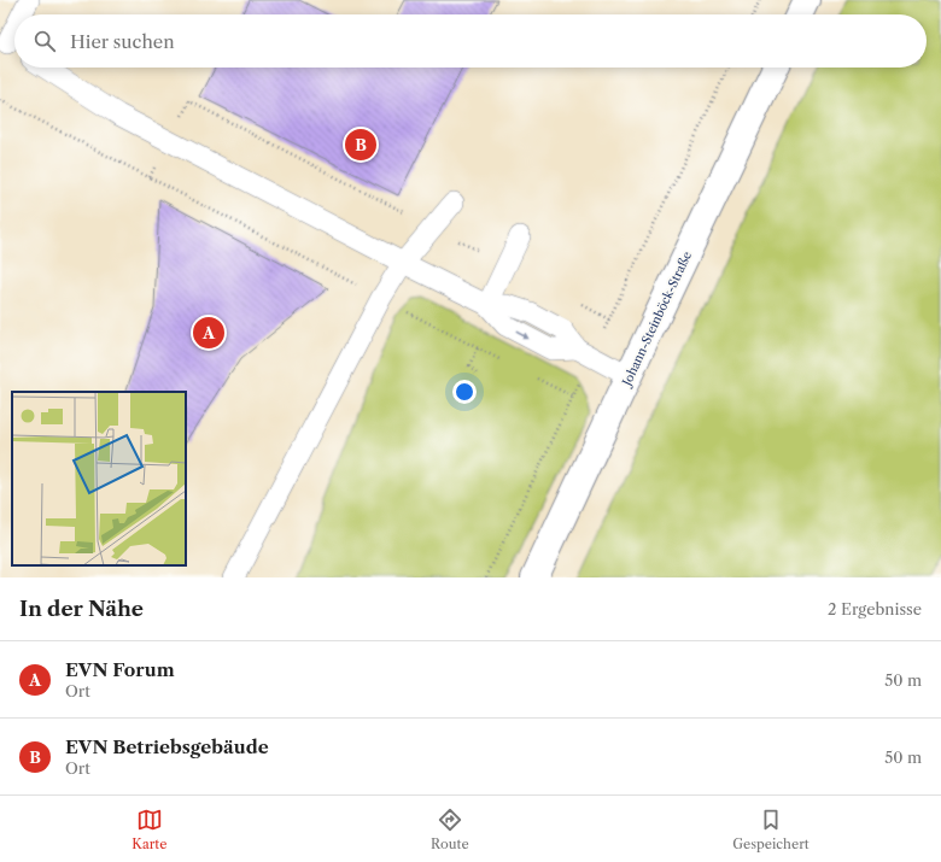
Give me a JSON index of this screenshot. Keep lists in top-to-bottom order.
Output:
{
  "streets": {
    "street": ["Johann-Steinböck-Straße"]
  },
  "page": {
    "search": "Hier suchen",
    "pins": ["B", "A"],
    "heading": ["In der Nähe", "2 Ergebnisse"],
    "list": [
      {
        "mark": "A",
        "name": "EVN Forum",
        "note": "Ort",
        "value": "50 m"
      },
      {
        "mark": "B",
        "name": "EVN Betriebsgebäude",
        "note": "Ort",
        "value": "50 m"
      }
    ],
    "nav": ["Karte", "Route", "Gespeichert"]
  }
}
